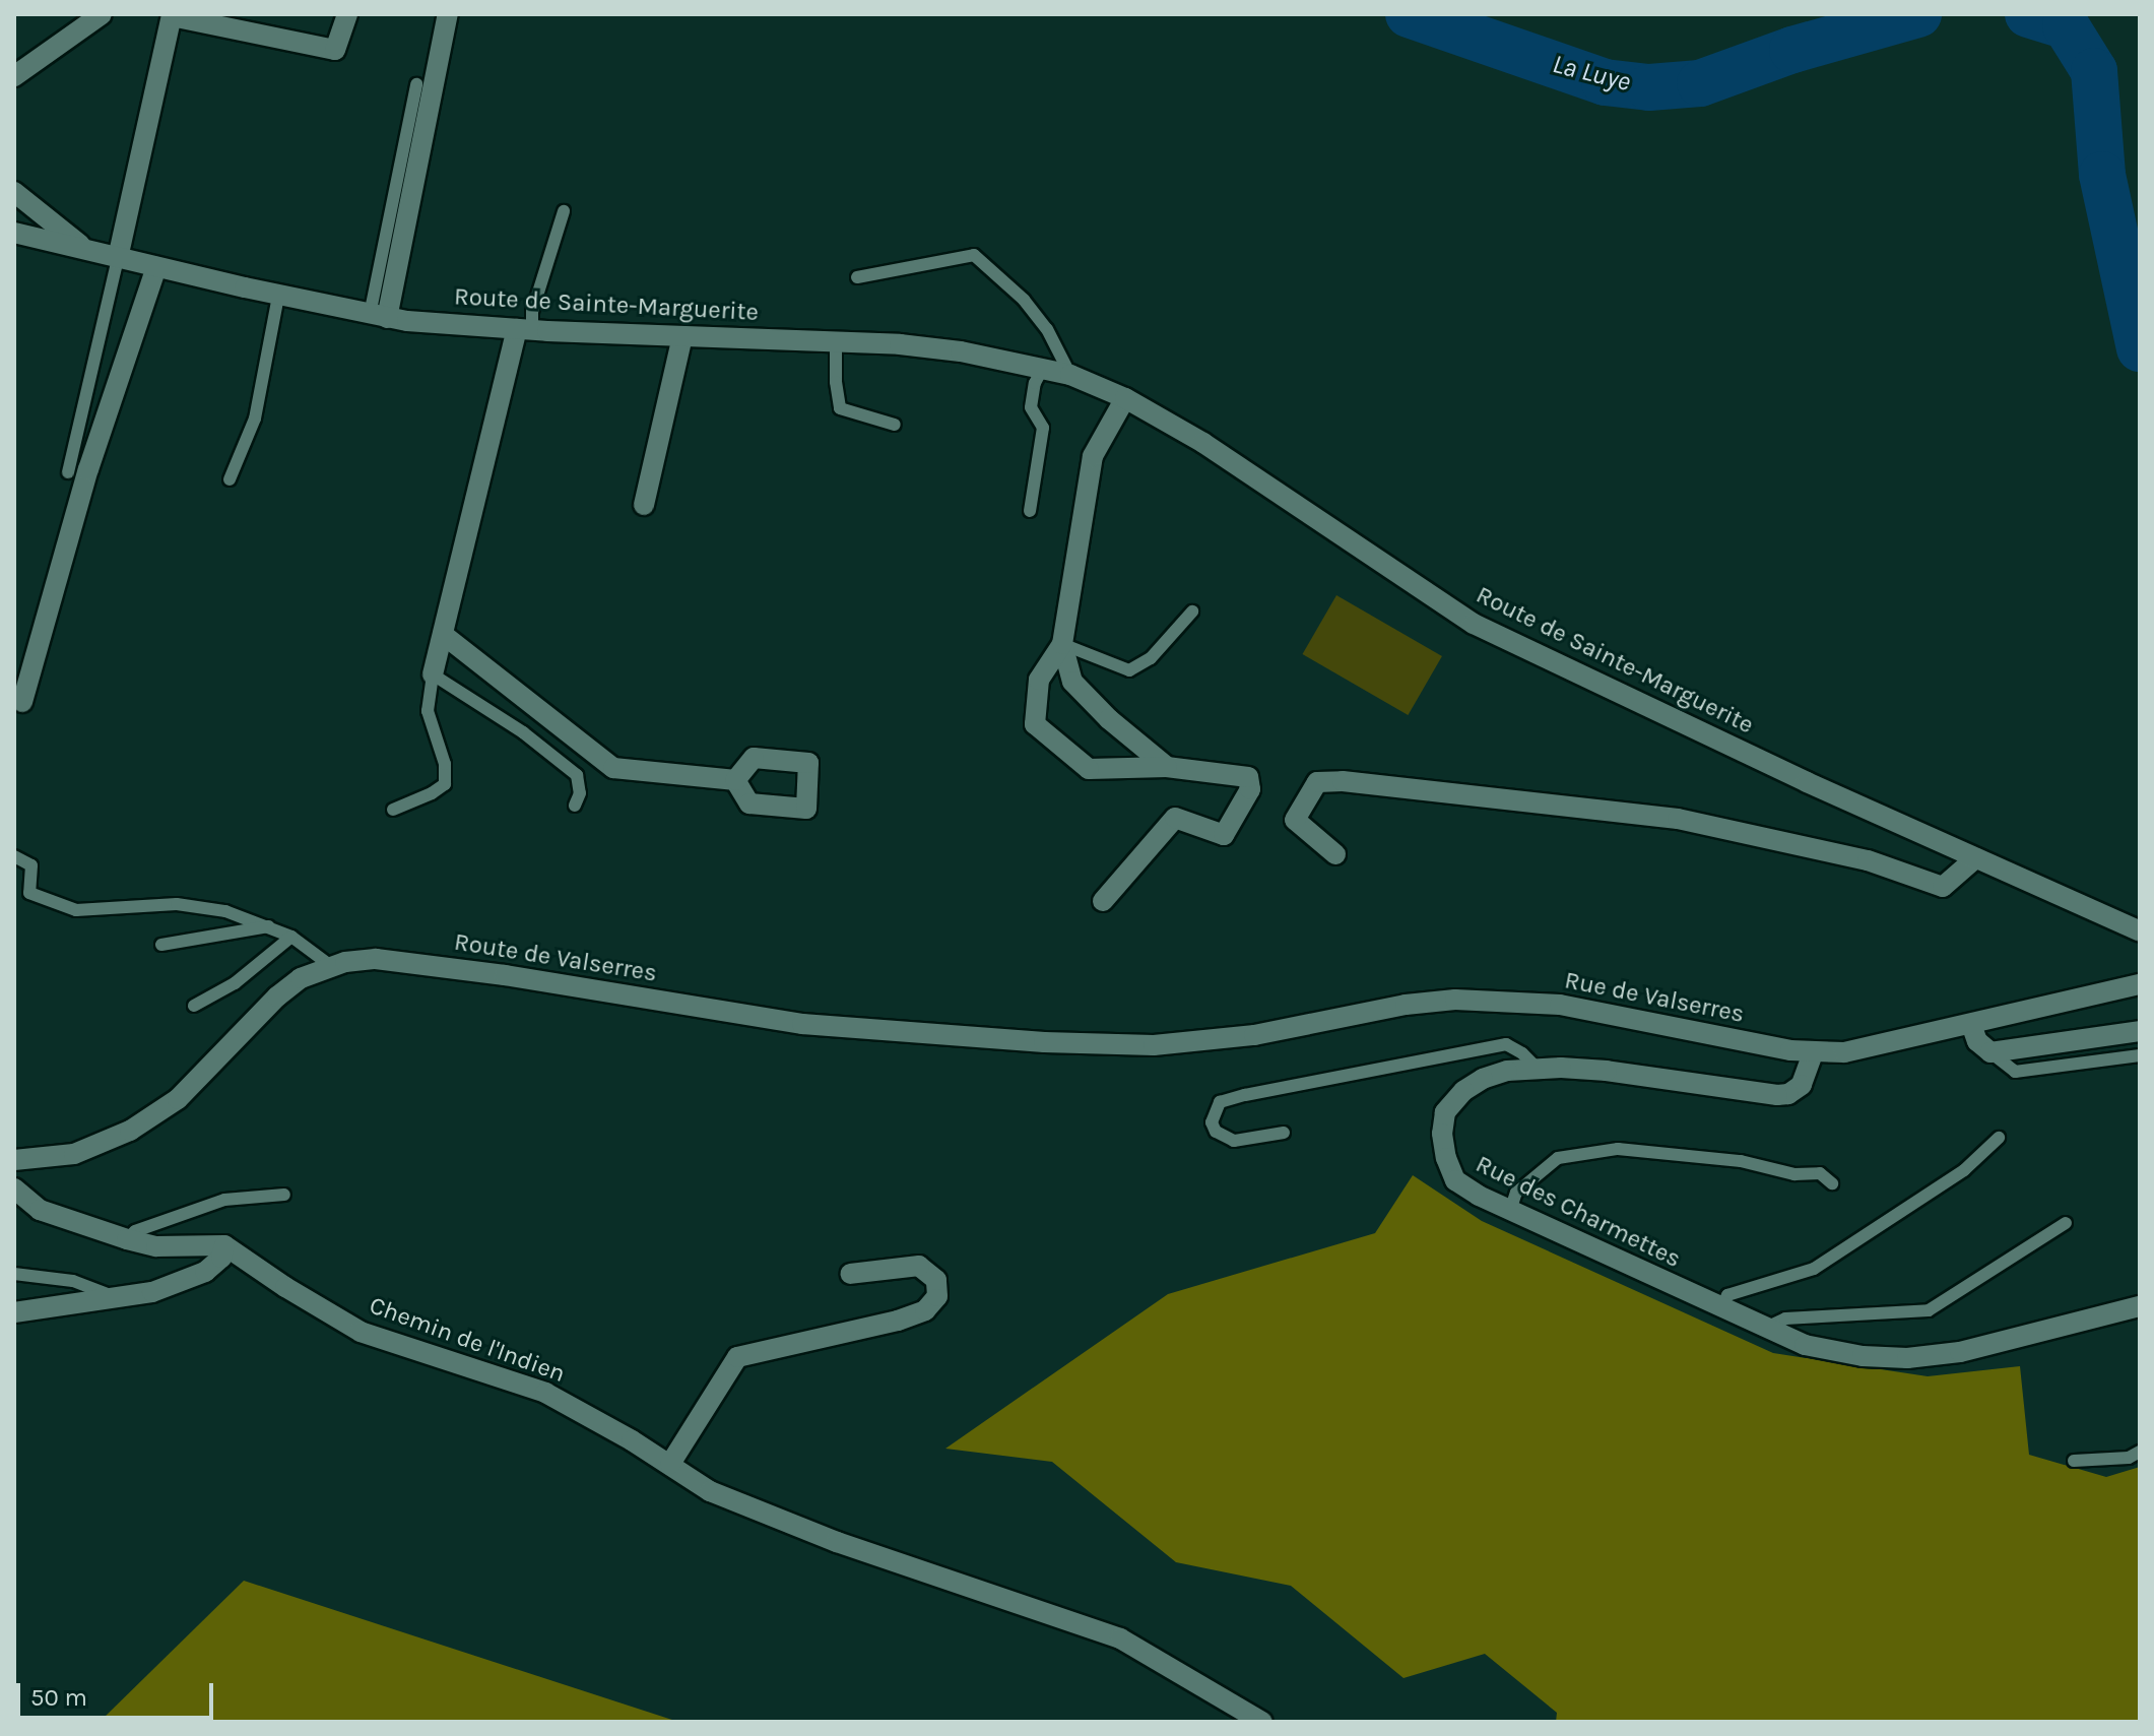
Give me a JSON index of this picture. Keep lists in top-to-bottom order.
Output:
{
  "streets": {
    "street": [
      "Route de Sainte-Marguerite",
      "Route de Valserres",
      "Rue de Valserres",
      "Rue des Charmettes",
      "Chemin de l'Indien"
    ]
  },
  "crossings": [
    ["Route de Valserres", "Rue de Valserres"],
    ["Rue de Valserres", "Rue des Charmettes"]
  ],
  "water": ["La Luye"],
  "scale_bar": "50 m"
}
